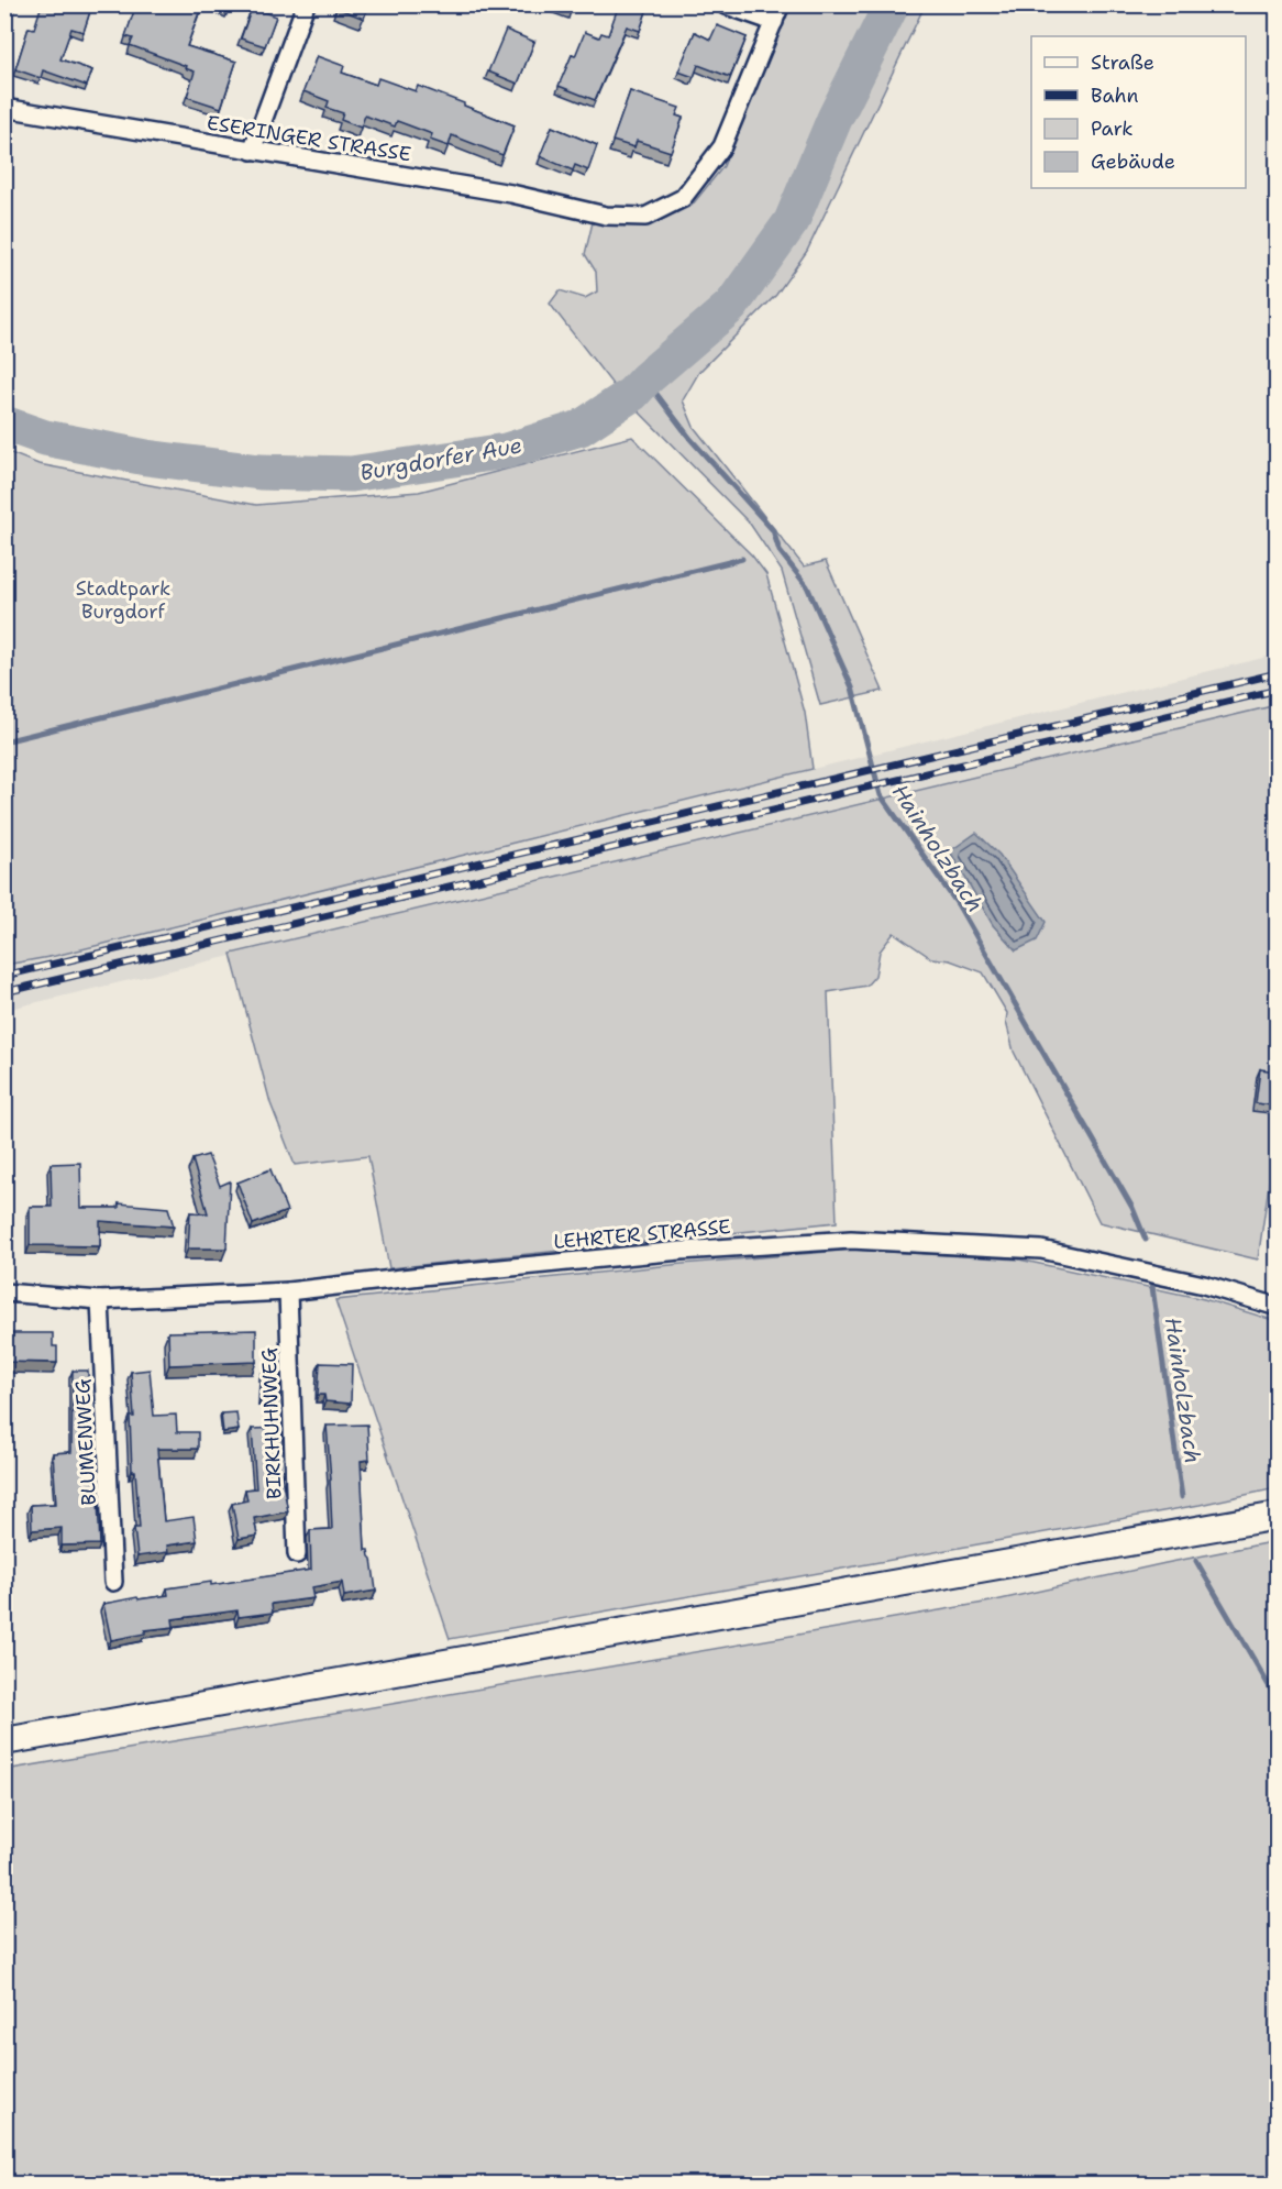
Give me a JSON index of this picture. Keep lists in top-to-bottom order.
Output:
{
  "streets": {
    "street": [
      "ESERINGER STRASSE",
      "LEHRTER STRASSE",
      "BIRKHUHNWEG",
      "BLUMENWEG"
    ]
  },
  "crossings": [
    ["LEHRTER STRASSE", "BIRKHUHNWEG"],
    ["LEHRTER STRASSE", "BLUMENWEG"]
  ],
  "water": ["Burgdorfer Aue", "Hainholzbach"],
  "parks": ["Stadtpark Burgdorf"],
  "legend": [
    "Straße",
    "Bahn",
    "Park",
    "Gebäude"
  ]
}
